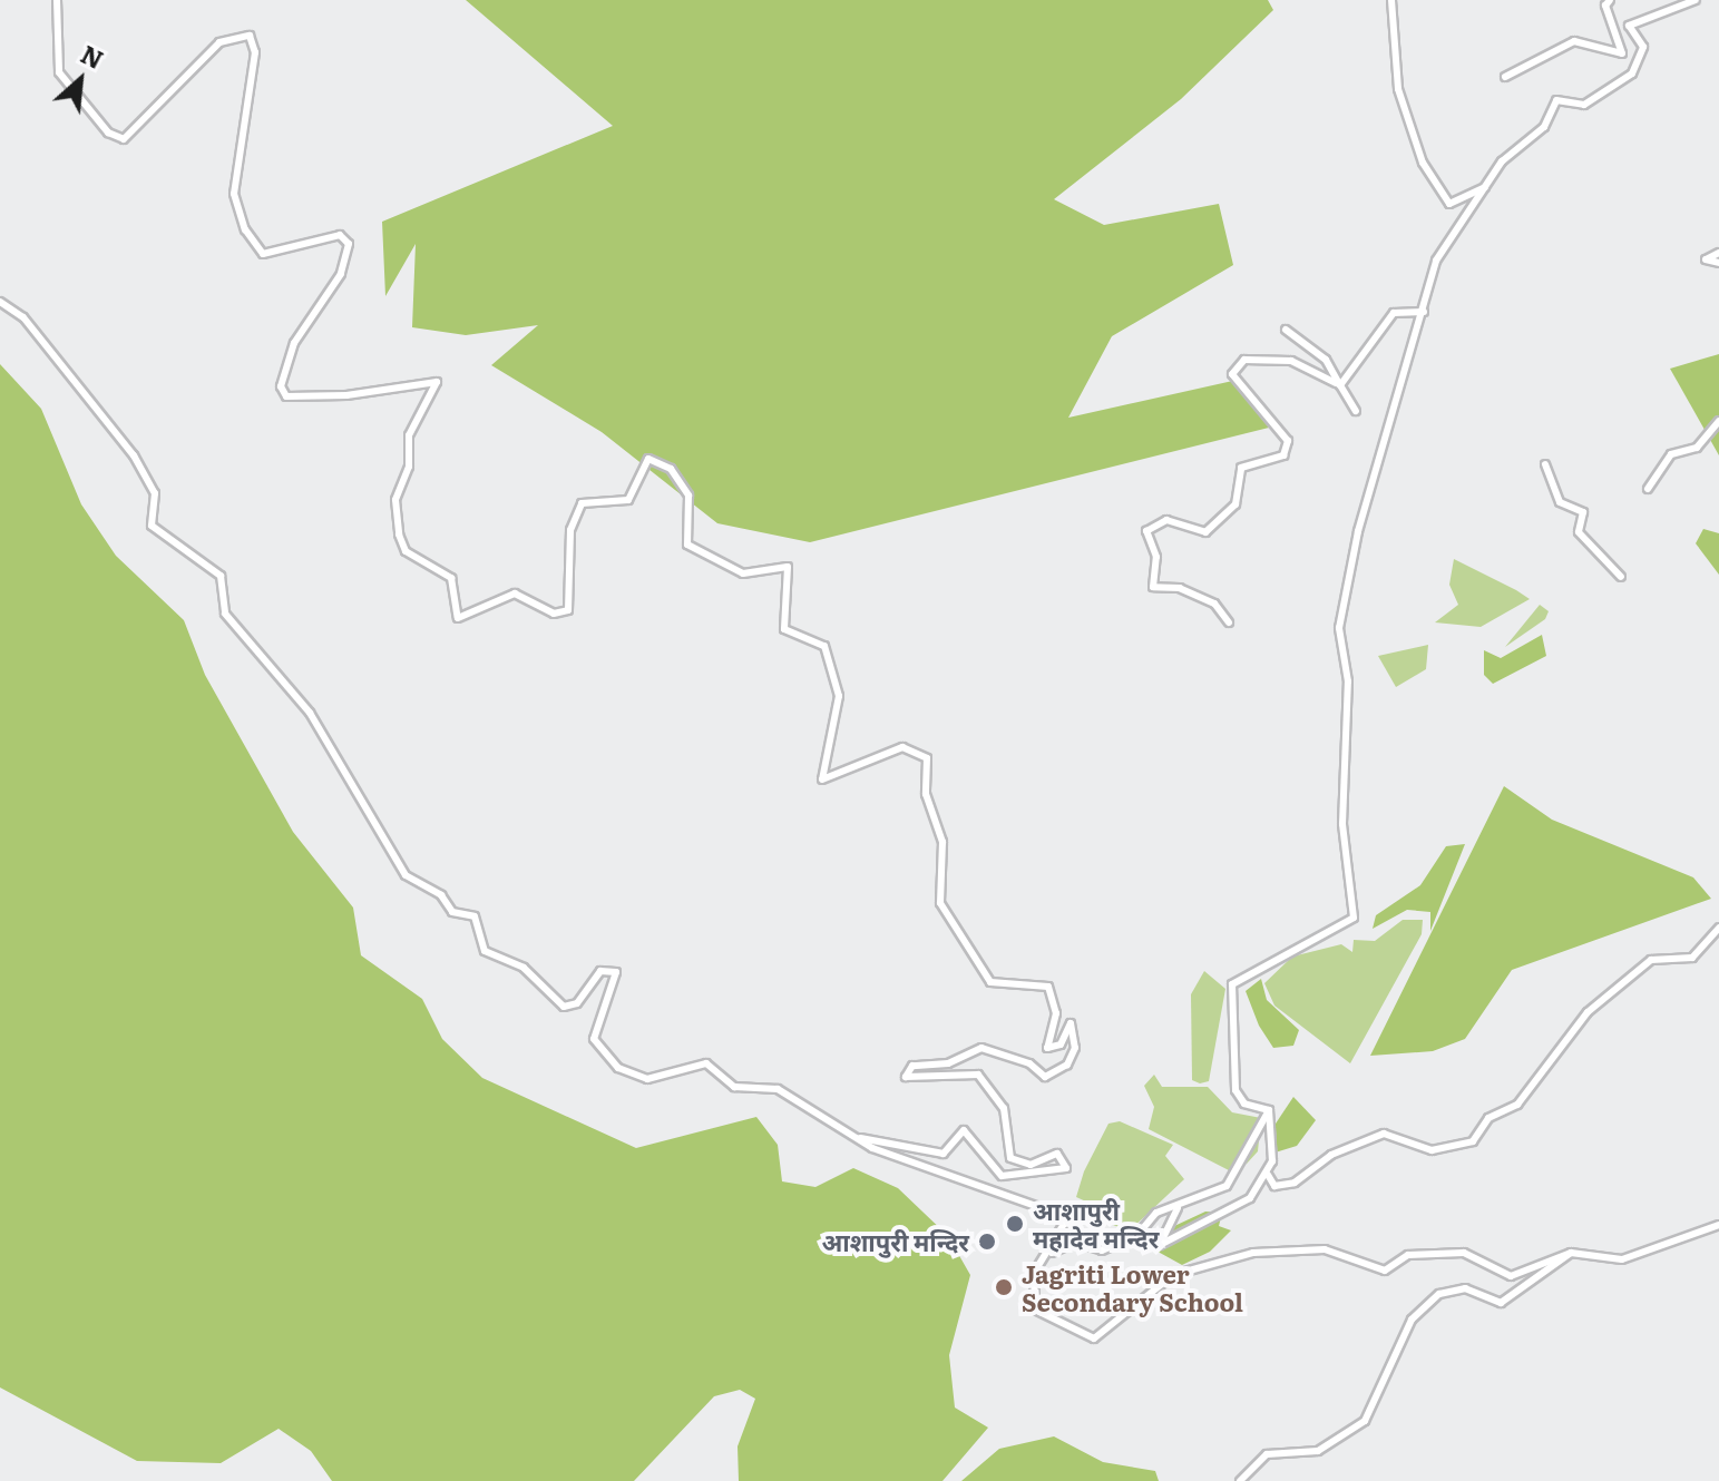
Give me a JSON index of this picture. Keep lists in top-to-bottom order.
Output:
{
  "places": ["आशापुरी महादेव मन्दिर", "आशापुरी मन्दिर", "Jagriti Lower Secondary School"],
  "north": "top right"
}
